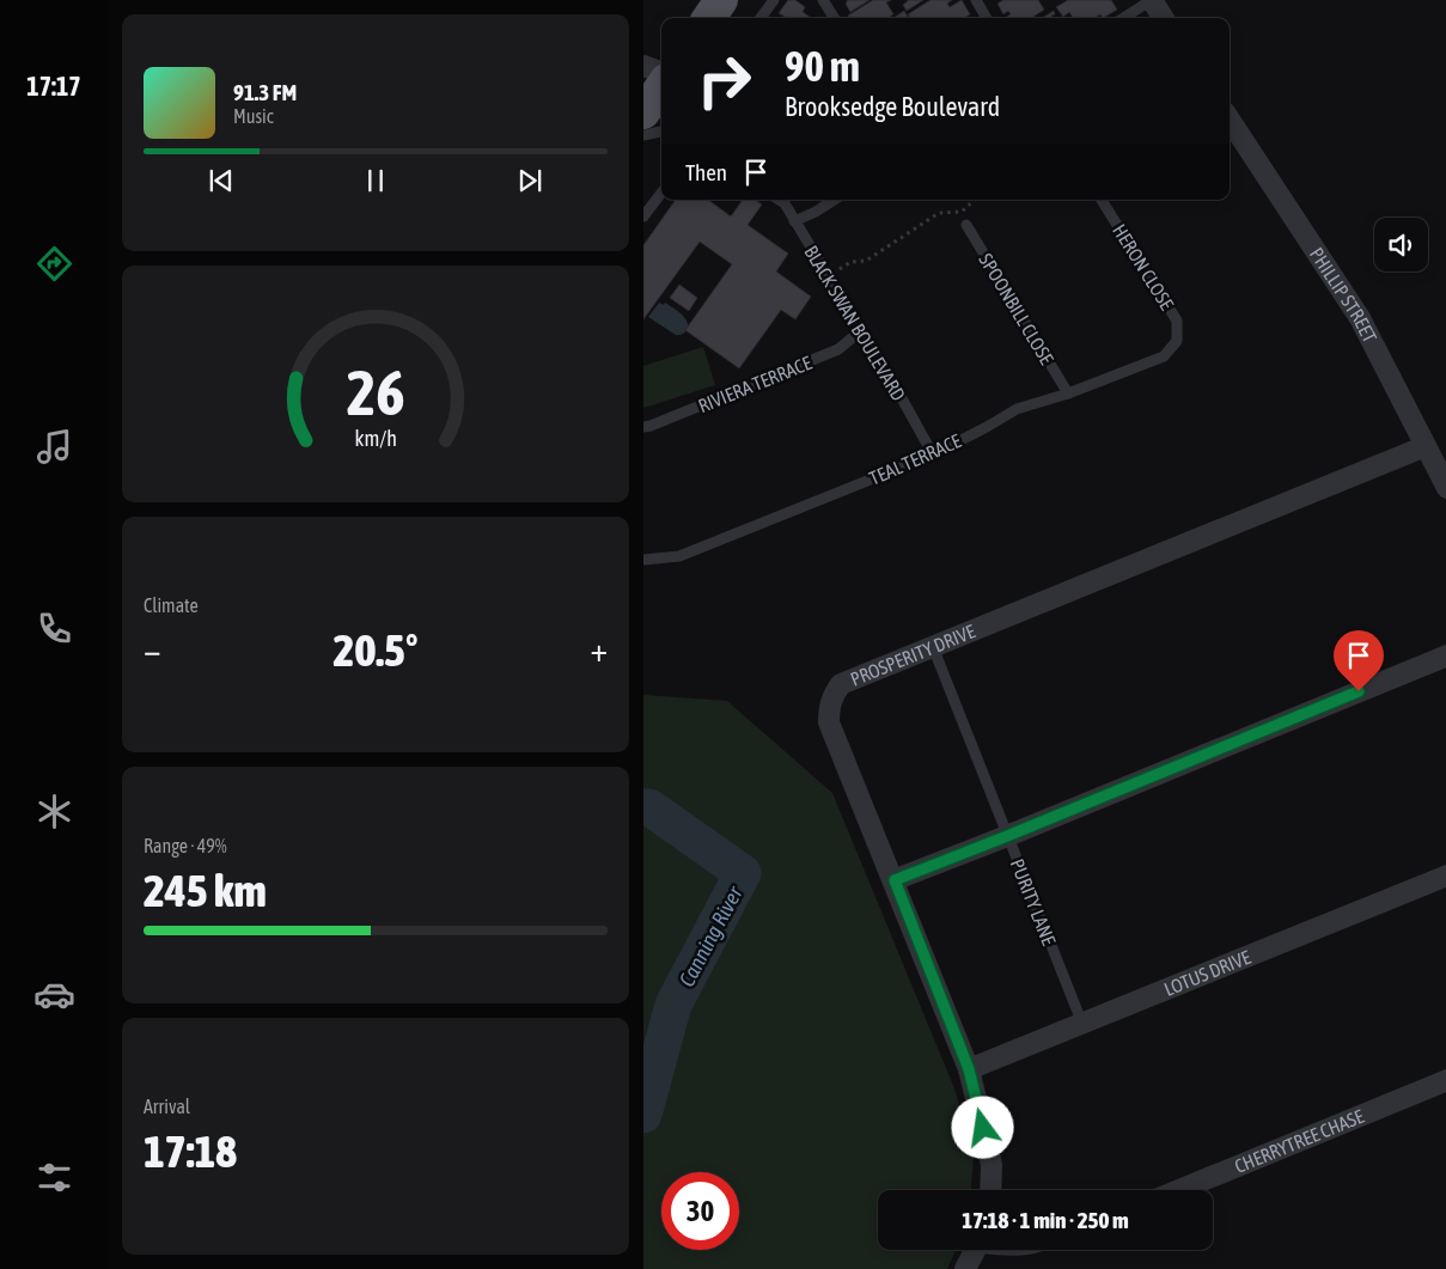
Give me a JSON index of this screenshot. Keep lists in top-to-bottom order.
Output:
{
  "streets": {
    "street": [
      "PHILLIP STREET",
      "PROSPERITY DRIVE",
      "LOTUS DRIVE",
      "CHERRYTREE CHASE"
    ],
    "lane": [
      "HERON CLOSE",
      "SPOONBILL CLOSE",
      "BLACK SWAN BOULEVARD",
      "RIVIERA TERRACE",
      "TEAL TERRACE",
      "PURITY LANE"
    ]
  },
  "crossings": [
    ["HERON CLOSE", "TEAL TERRACE"],
    ["PHILLIP STREET", "PROSPERITY DRIVE"],
    ["SPOONBILL CLOSE", "TEAL TERRACE"],
    ["BLACK SWAN BOULEVARD", "RIVIERA TERRACE"],
    ["BLACK SWAN BOULEVARD", "TEAL TERRACE"],
    ["PROSPERITY DRIVE", "PURITY LANE"],
    ["PROSPERITY DRIVE", "LOTUS DRIVE"],
    ["PURITY LANE", "LOTUS DRIVE"]
  ],
  "water": ["Canning River"],
  "page": {
    "tabs": "17:17",
    "turn": ["90 m", "Brooksedge Boulevard"],
    "song": ["91.3 FM", "Music"],
    "then": "Then",
    "tile": [
      "Climate",
      ["Range · 49%", "245 km"],
      ["Arrival", "17:18"]
    ],
    "heat": ["−", "20.5°", "+"],
    "limit": "30",
    "trip": "17:18 · 1 min · 250 m",
    "gauge": ["26", "km/h"]
  }
}
